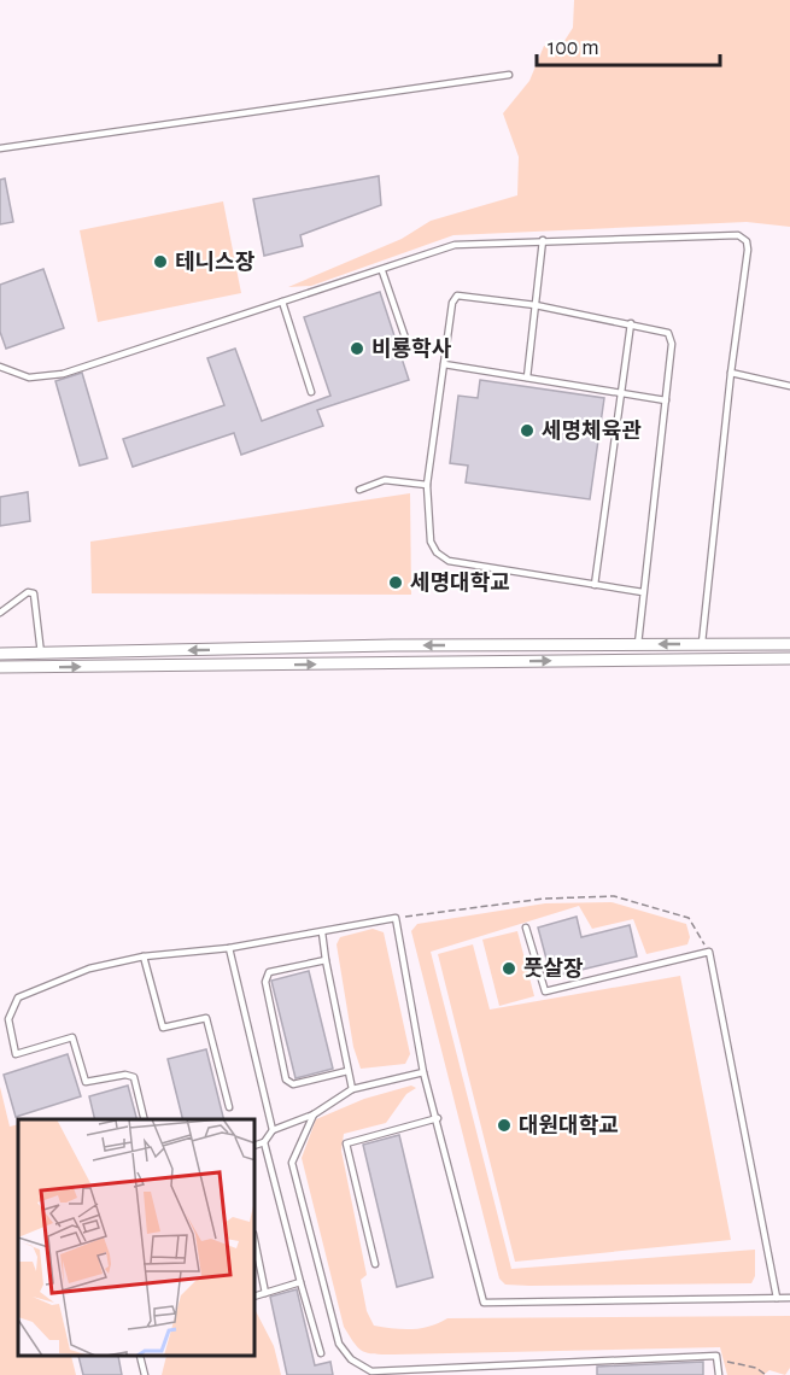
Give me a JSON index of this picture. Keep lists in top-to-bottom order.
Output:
{
  "places": [
    "테니스장",
    "비룡학사",
    "세명체육관",
    "세명대학교",
    "풋살장",
    "대원대학교"
  ],
  "scale_bar": "100 m"
}
